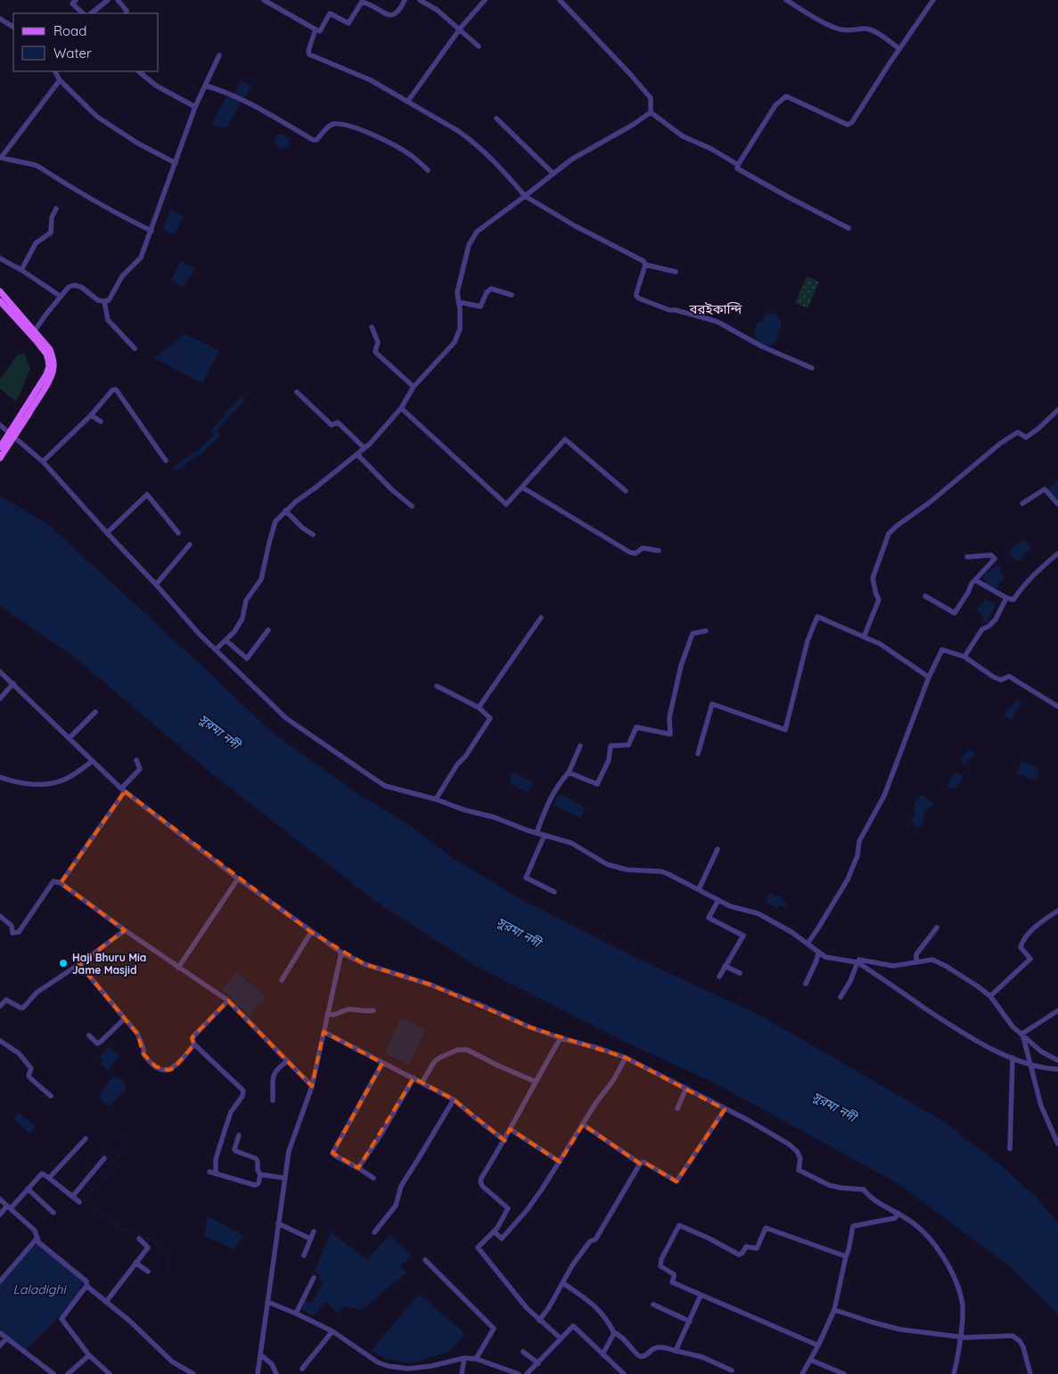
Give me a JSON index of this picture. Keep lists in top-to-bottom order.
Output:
{
  "districts": ["বরইকান্দি"],
  "water": ["সুরমা নদী", "Laladighi"],
  "places": ["Haji Bhuru Mia Jame Masjid"],
  "legend": ["Road", "Water"]
}
